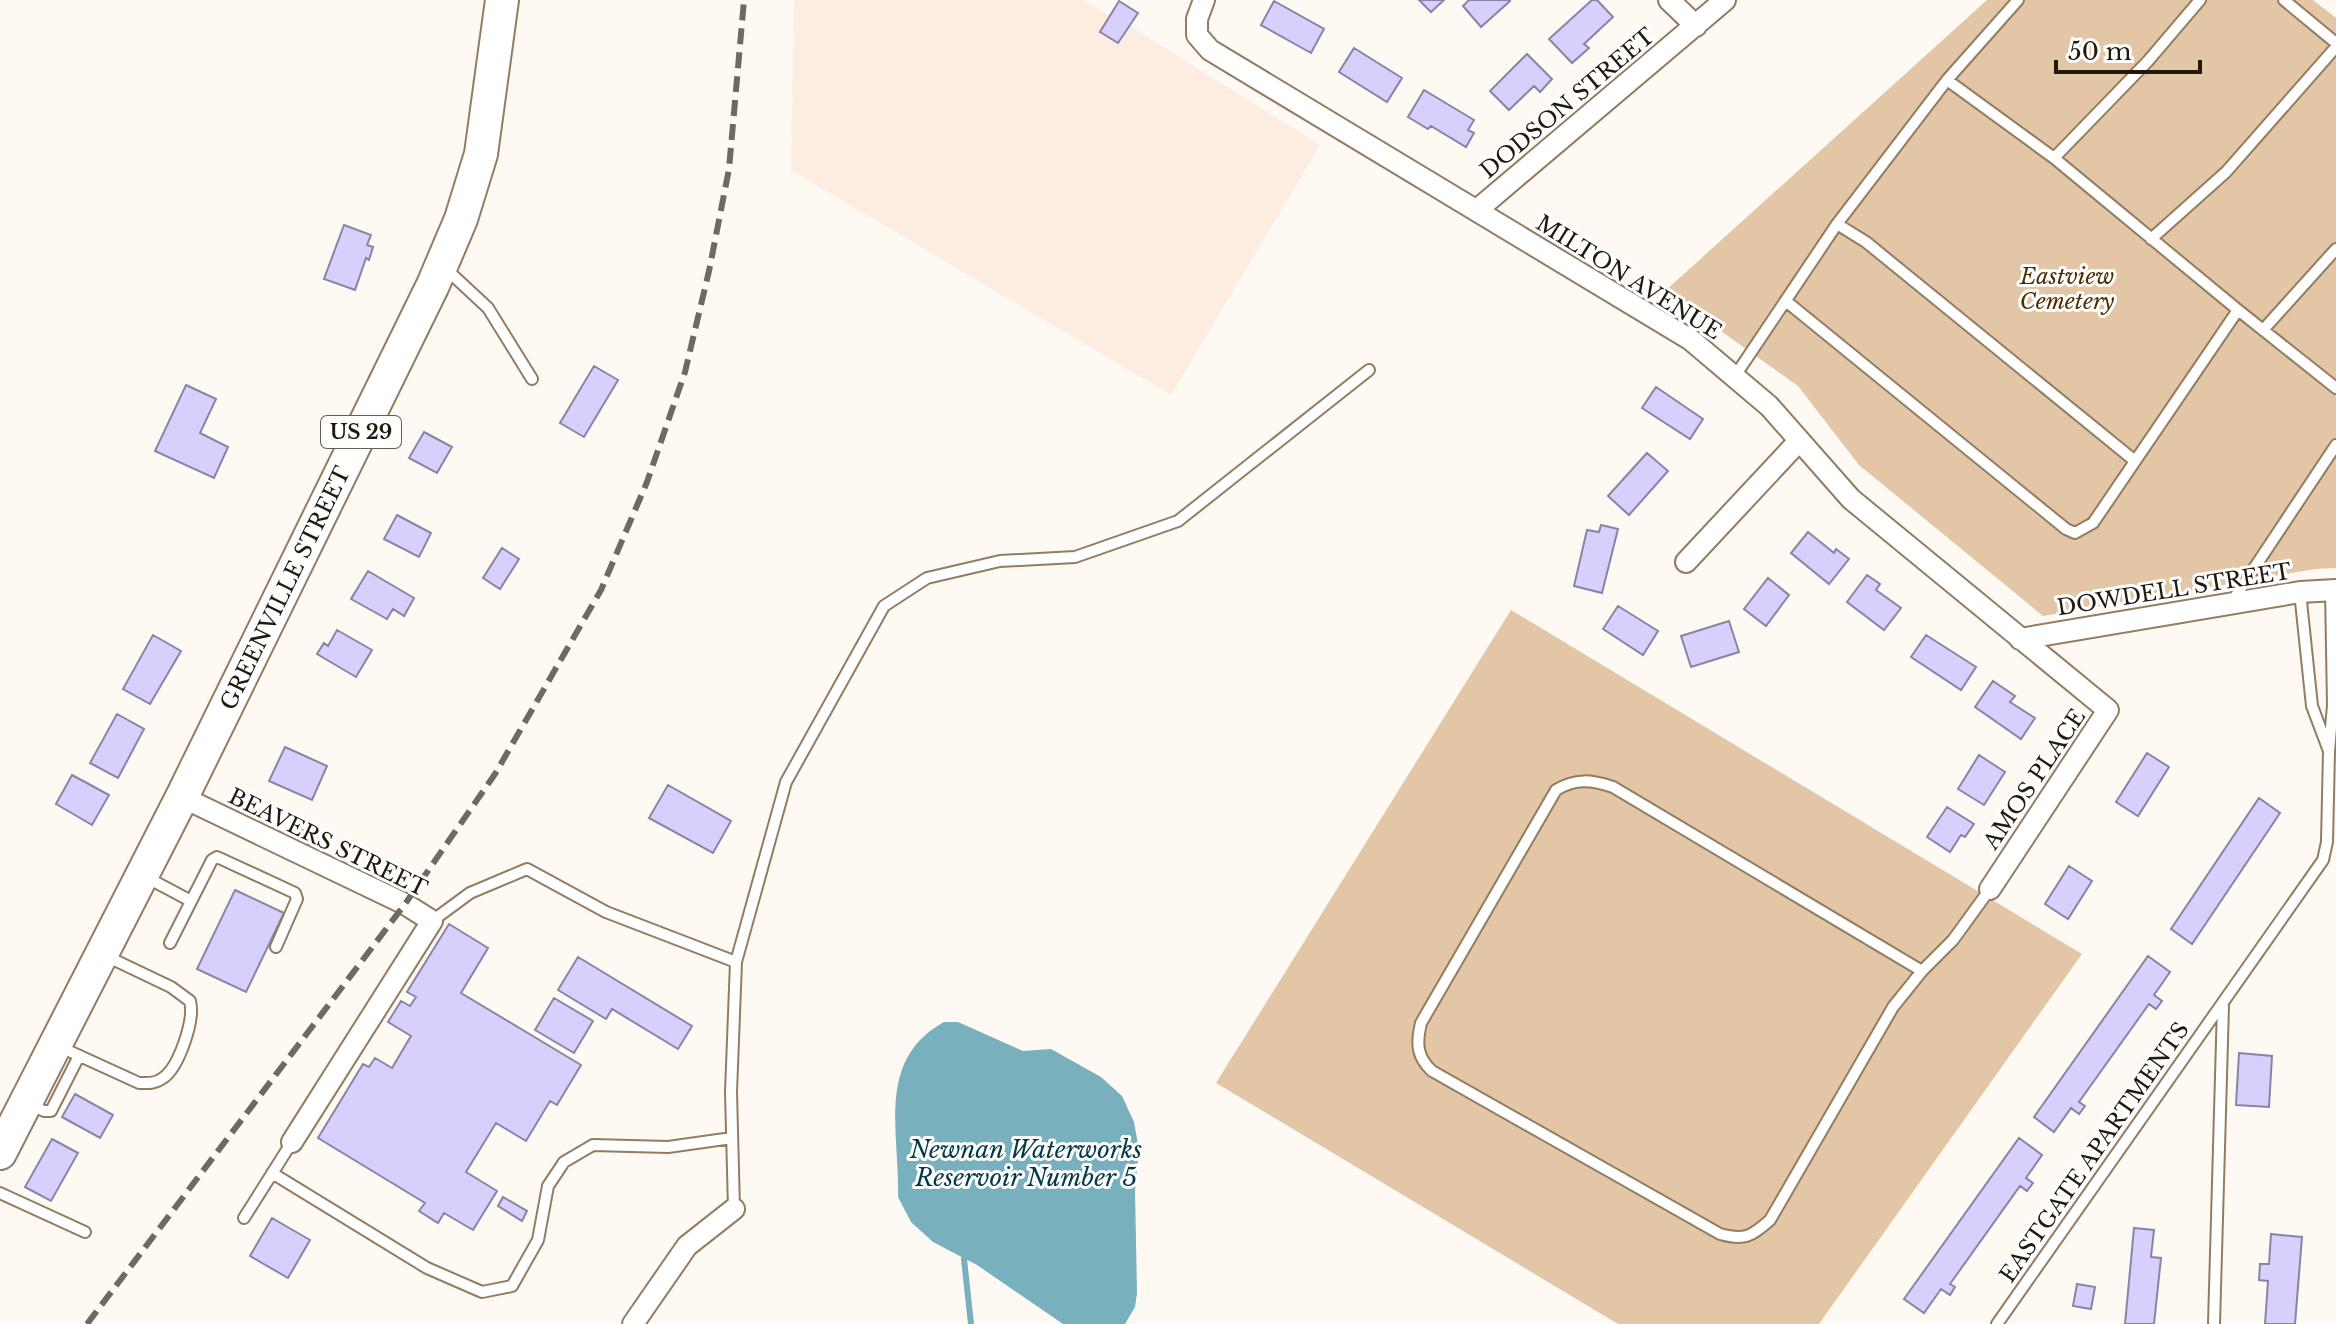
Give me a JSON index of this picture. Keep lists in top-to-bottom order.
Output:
{
  "streets": {
    "main road": ["US 29", "GREENVILLE STREET"],
    "street": [
      "DODSON STREET",
      "MILTON AVENUE",
      "DOWDELL STREET",
      "AMOS PLACE",
      "BEAVERS STREET"
    ],
    "lane": ["EASTGATE APARTMENTS"]
  },
  "crossings": [
    ["DODSON STREET", "MILTON AVENUE"],
    ["MILTON AVENUE", "DOWDELL STREET"],
    ["MILTON AVENUE", "AMOS PLACE"],
    ["GREENVILLE STREET", "BEAVERS STREET"],
    ["DOWDELL STREET", "AMOS PLACE"],
    ["DOWDELL STREET", "EASTGATE APARTMENTS"]
  ],
  "water": ["Newnan Waterworks Reservoir Number 5"],
  "parks": ["Eastview Cemetery"],
  "scale_bar": "50 m"
}
